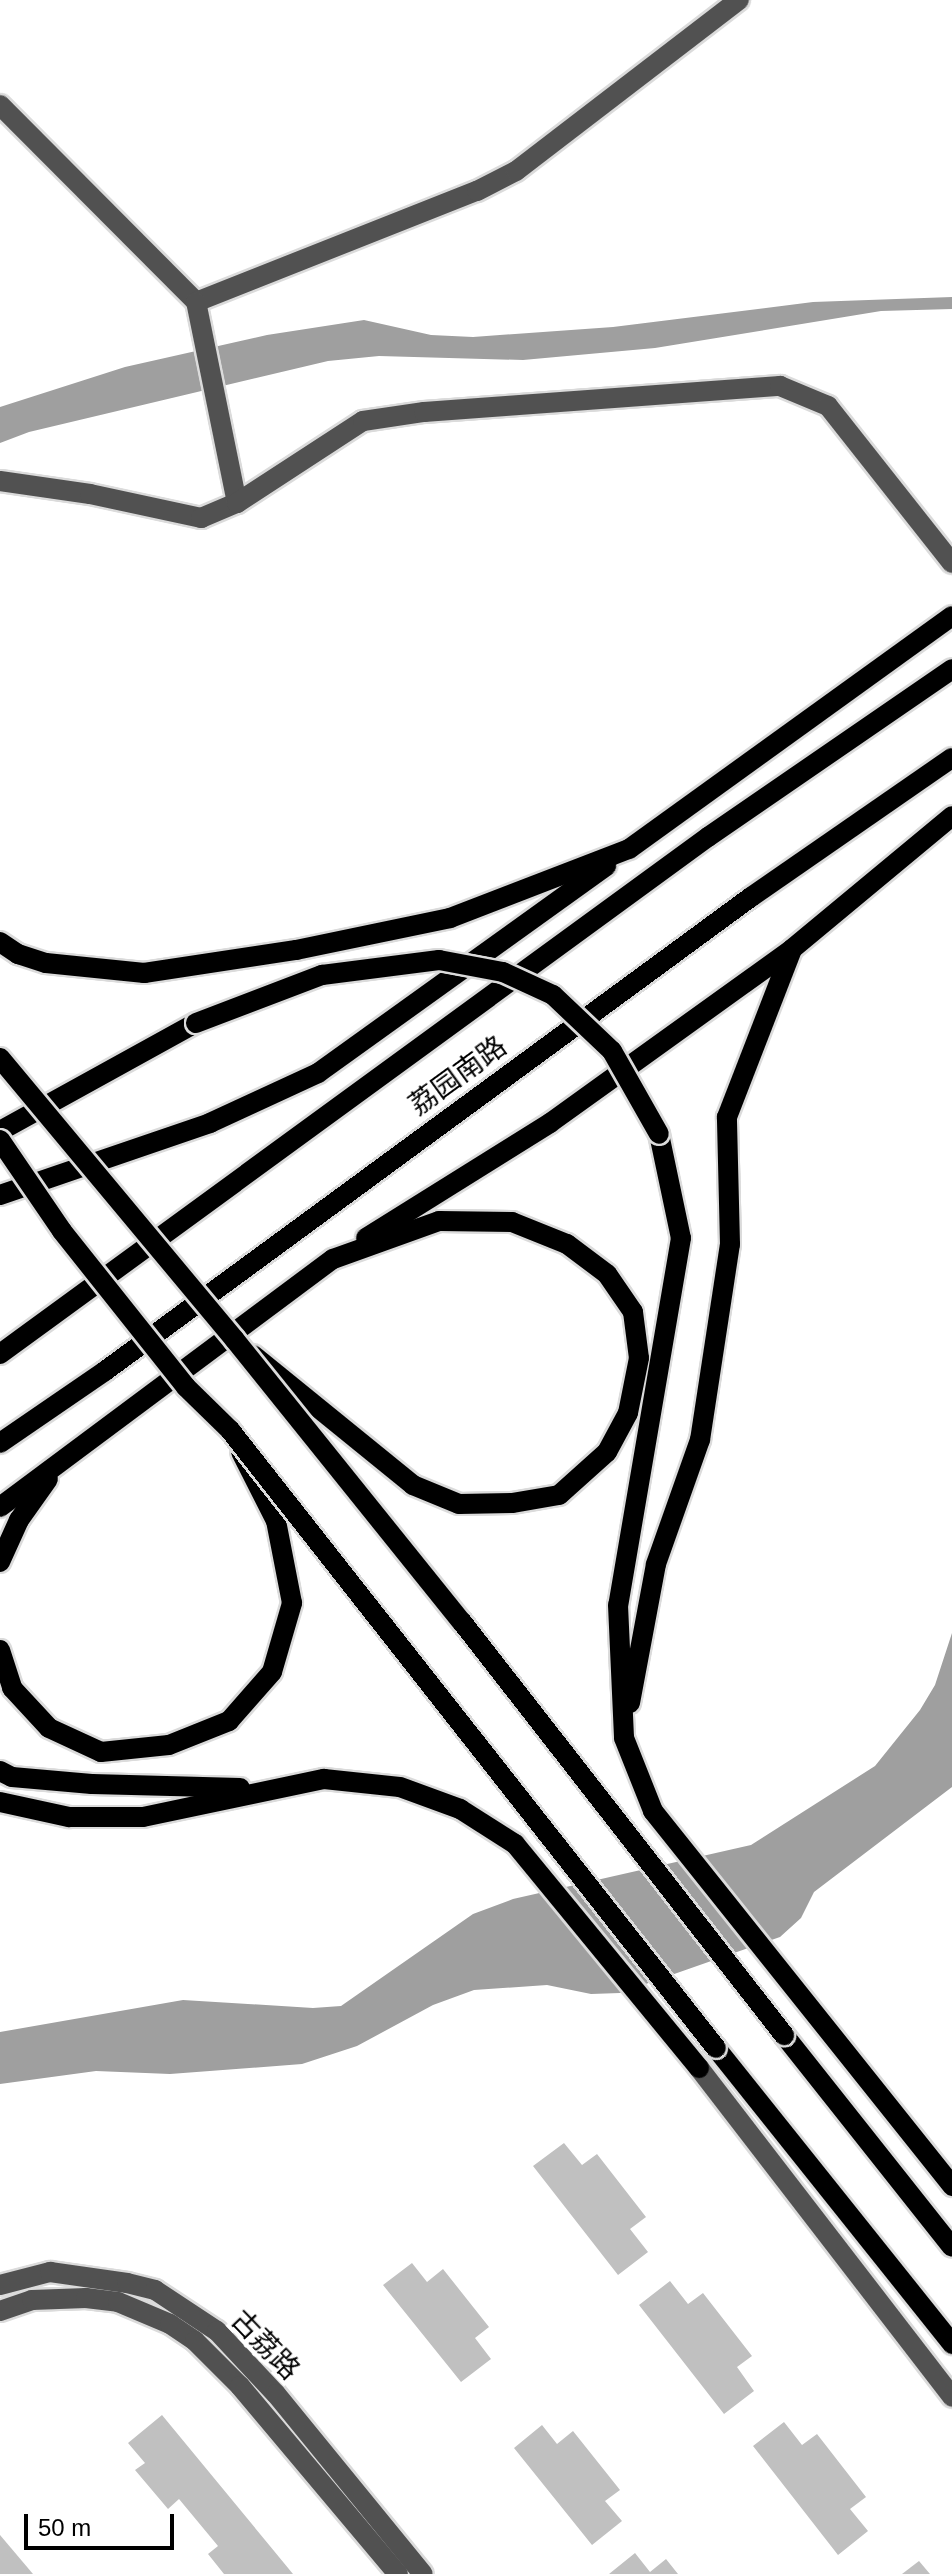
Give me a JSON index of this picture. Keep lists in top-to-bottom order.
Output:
{
  "streets": {
    "main road": ["荔园南路"],
    "street": ["古荔路"]
  },
  "scale_bar": "50 m"
}
